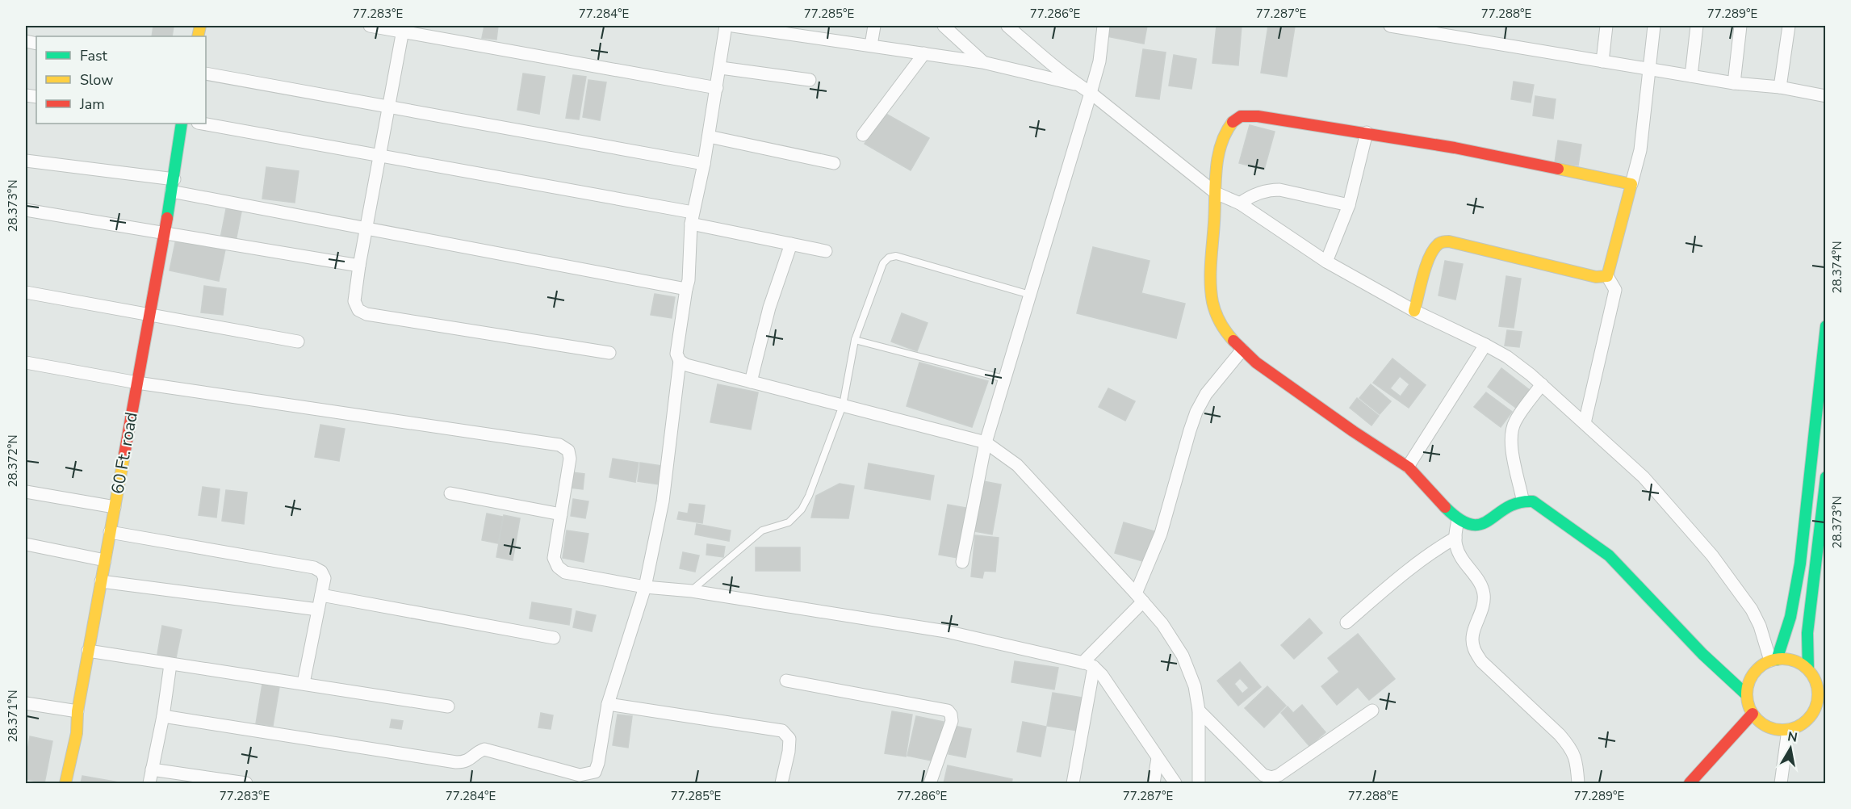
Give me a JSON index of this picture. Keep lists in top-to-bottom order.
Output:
{
  "streets": {
    "street": ["60 Ft. road"]
  },
  "legend": ["Fast", "Slow", "Jam"],
  "north": "top",
  "coordinates": [
    "77.283°E",
    "77.284°E",
    "77.285°E",
    "77.286°E",
    "77.287°E",
    "77.288°E",
    "77.289°E",
    "28.373°N",
    "28.374°N",
    "28.372°N",
    "28.371°N"
  ]
}
